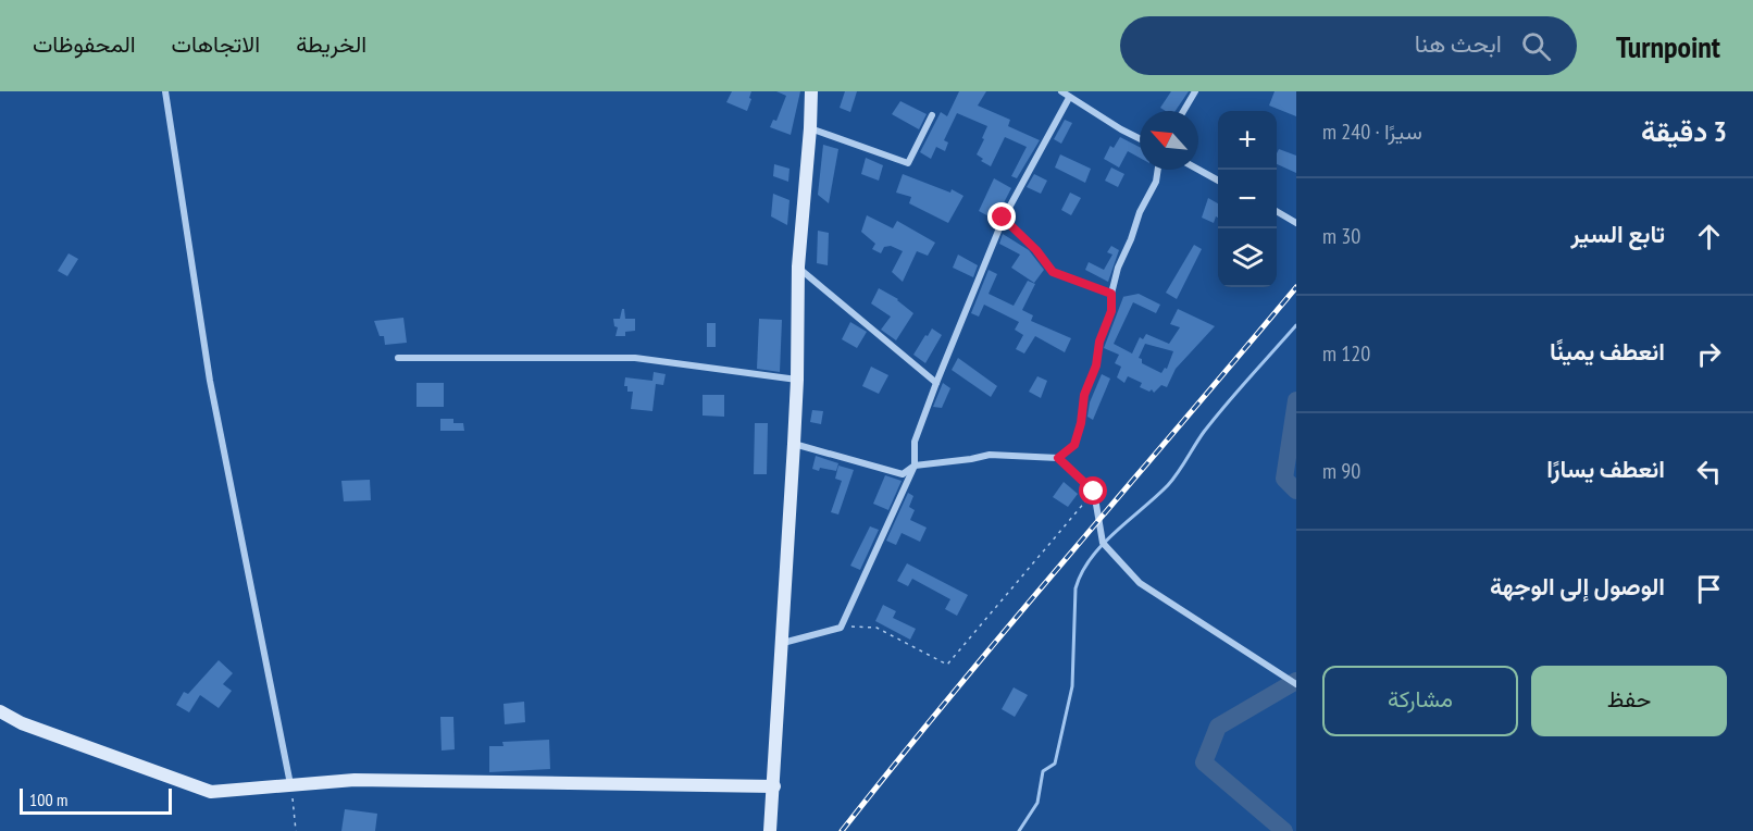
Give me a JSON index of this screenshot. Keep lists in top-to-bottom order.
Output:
{
  "scale_bar": "100 m",
  "north": "top left",
  "page": {
    "header": "Turnpoint",
    "search": "ابحث هنا",
    "nav": ["الخريطة", "الاتجاهات", "المحفوظات"],
    "heading": ["3 دقيقة", "سيرًا · 240 m"],
    "map_buttons": ["+", "−"],
    "list": [
      ["تابع السير", "30 m"],
      ["انعطف يمينًا", "120 m"],
      ["انعطف يسارًا", "90 m"],
      "الوصول إلى الوجهة"
    ],
    "buttons": ["حفظ", "مشاركة"],
    "scale": "100 m"
  }
}
